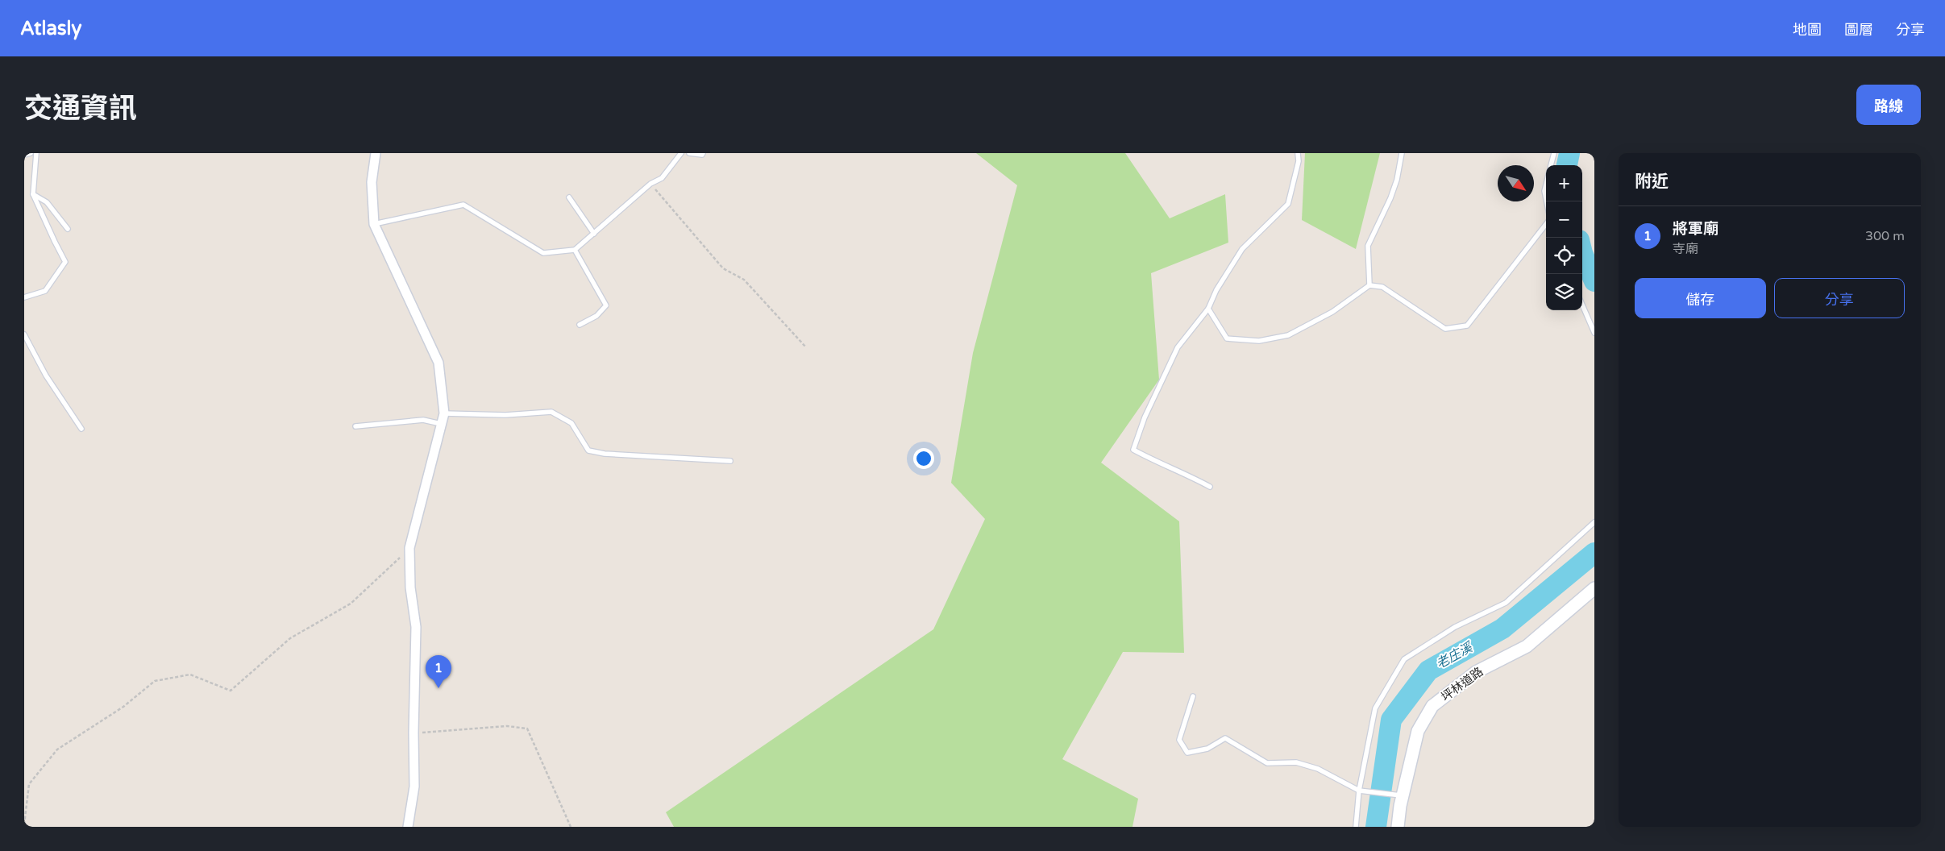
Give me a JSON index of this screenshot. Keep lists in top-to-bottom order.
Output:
{
  "streets": {
    "street": ["坪林道路"]
  },
  "water": ["老庄溪"],
  "north": "bottom right",
  "page": {
    "header": "Atlasly",
    "nav": ["地圖", "圖層", "分享"],
    "title": "交通資訊",
    "buttons": [
      "路線",
      ["儲存", "分享"]
    ],
    "heading": "附近",
    "map_buttons": ["+", "−"],
    "list": [
      {
        "mark": "1",
        "name": "將軍廟",
        "note": "寺廟",
        "value": "300 m"
      }
    ],
    "pins": "1"
  }
}
